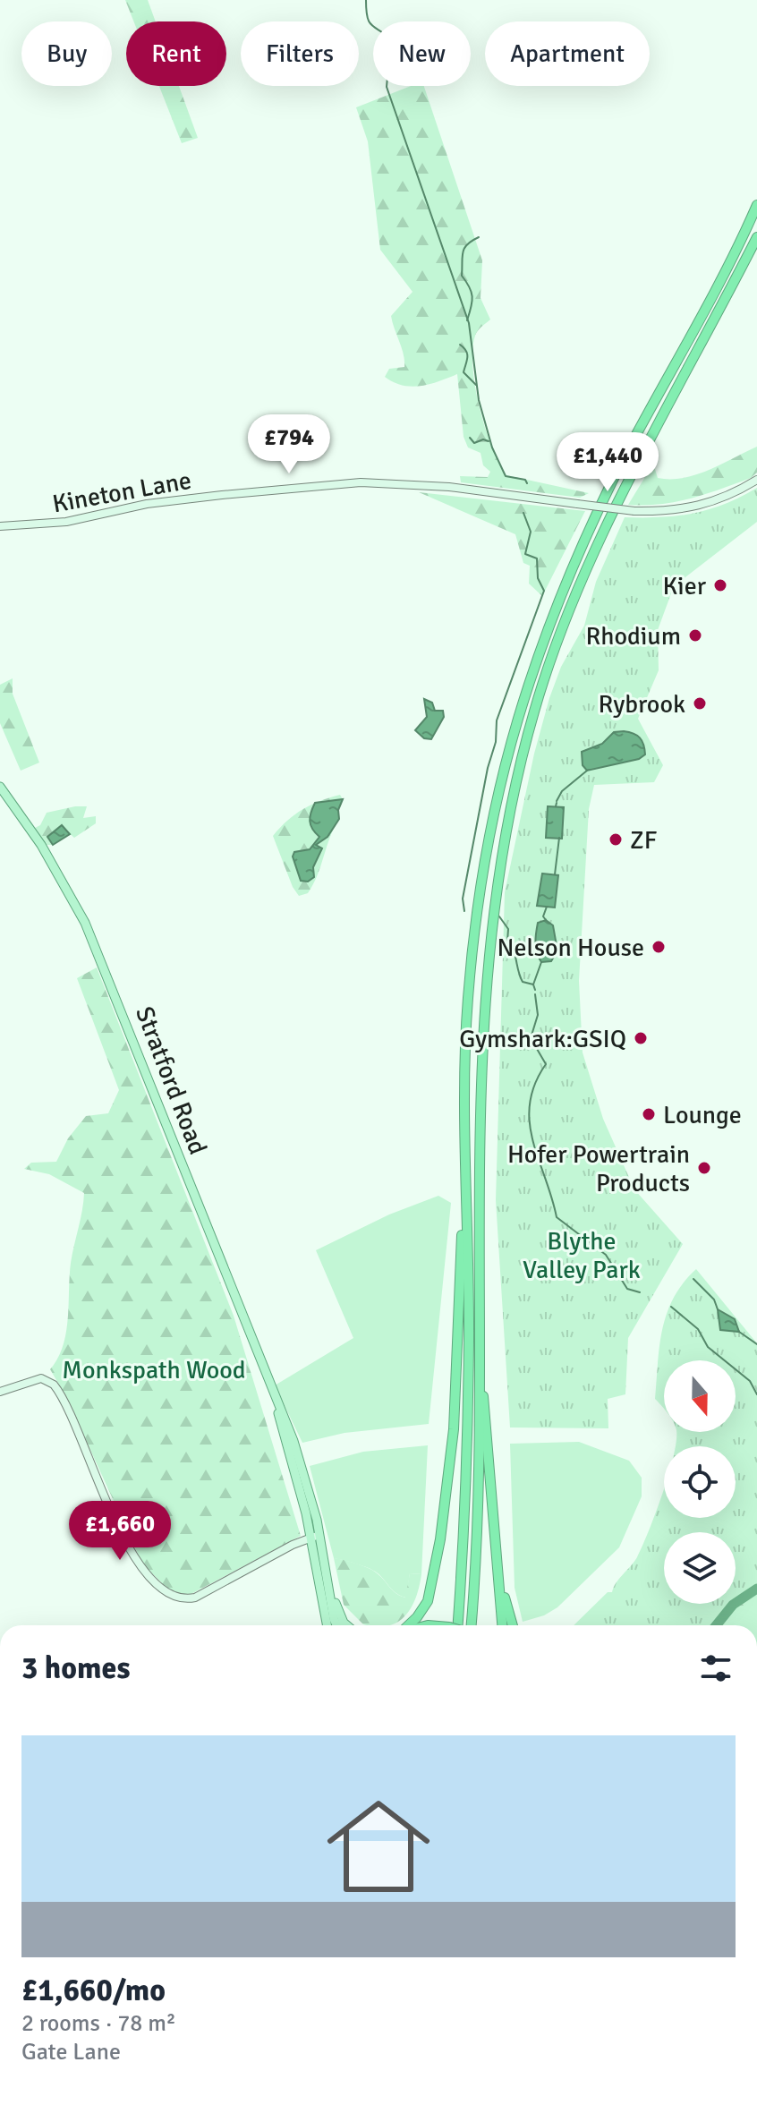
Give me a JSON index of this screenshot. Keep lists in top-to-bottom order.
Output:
{
  "streets": {
    "main road": ["Stratford Road"],
    "street": ["Kineton Lane"]
  },
  "parks": ["Blythe Valley Park", "Monkspath Wood"],
  "places": [
    "Kier",
    "Rhodium",
    "Rybrook",
    "ZF",
    "Nelson House",
    "Gymshark:GSIQ",
    "Lounge",
    "Hofer Powertrain Products"
  ],
  "north": "bottom",
  "page": {
    "chip": [
      "Buy",
      "Rent",
      "Filters",
      "New",
      "Apartment"
    ],
    "price": ["£794", "£1,440", "£1,660"],
    "heading": "3 homes",
    "list": [
      {
        "name": "£1,660/mo",
        "note": "2 rooms · 78 m² · Gate Lane"
      }
    ]
  }
}
